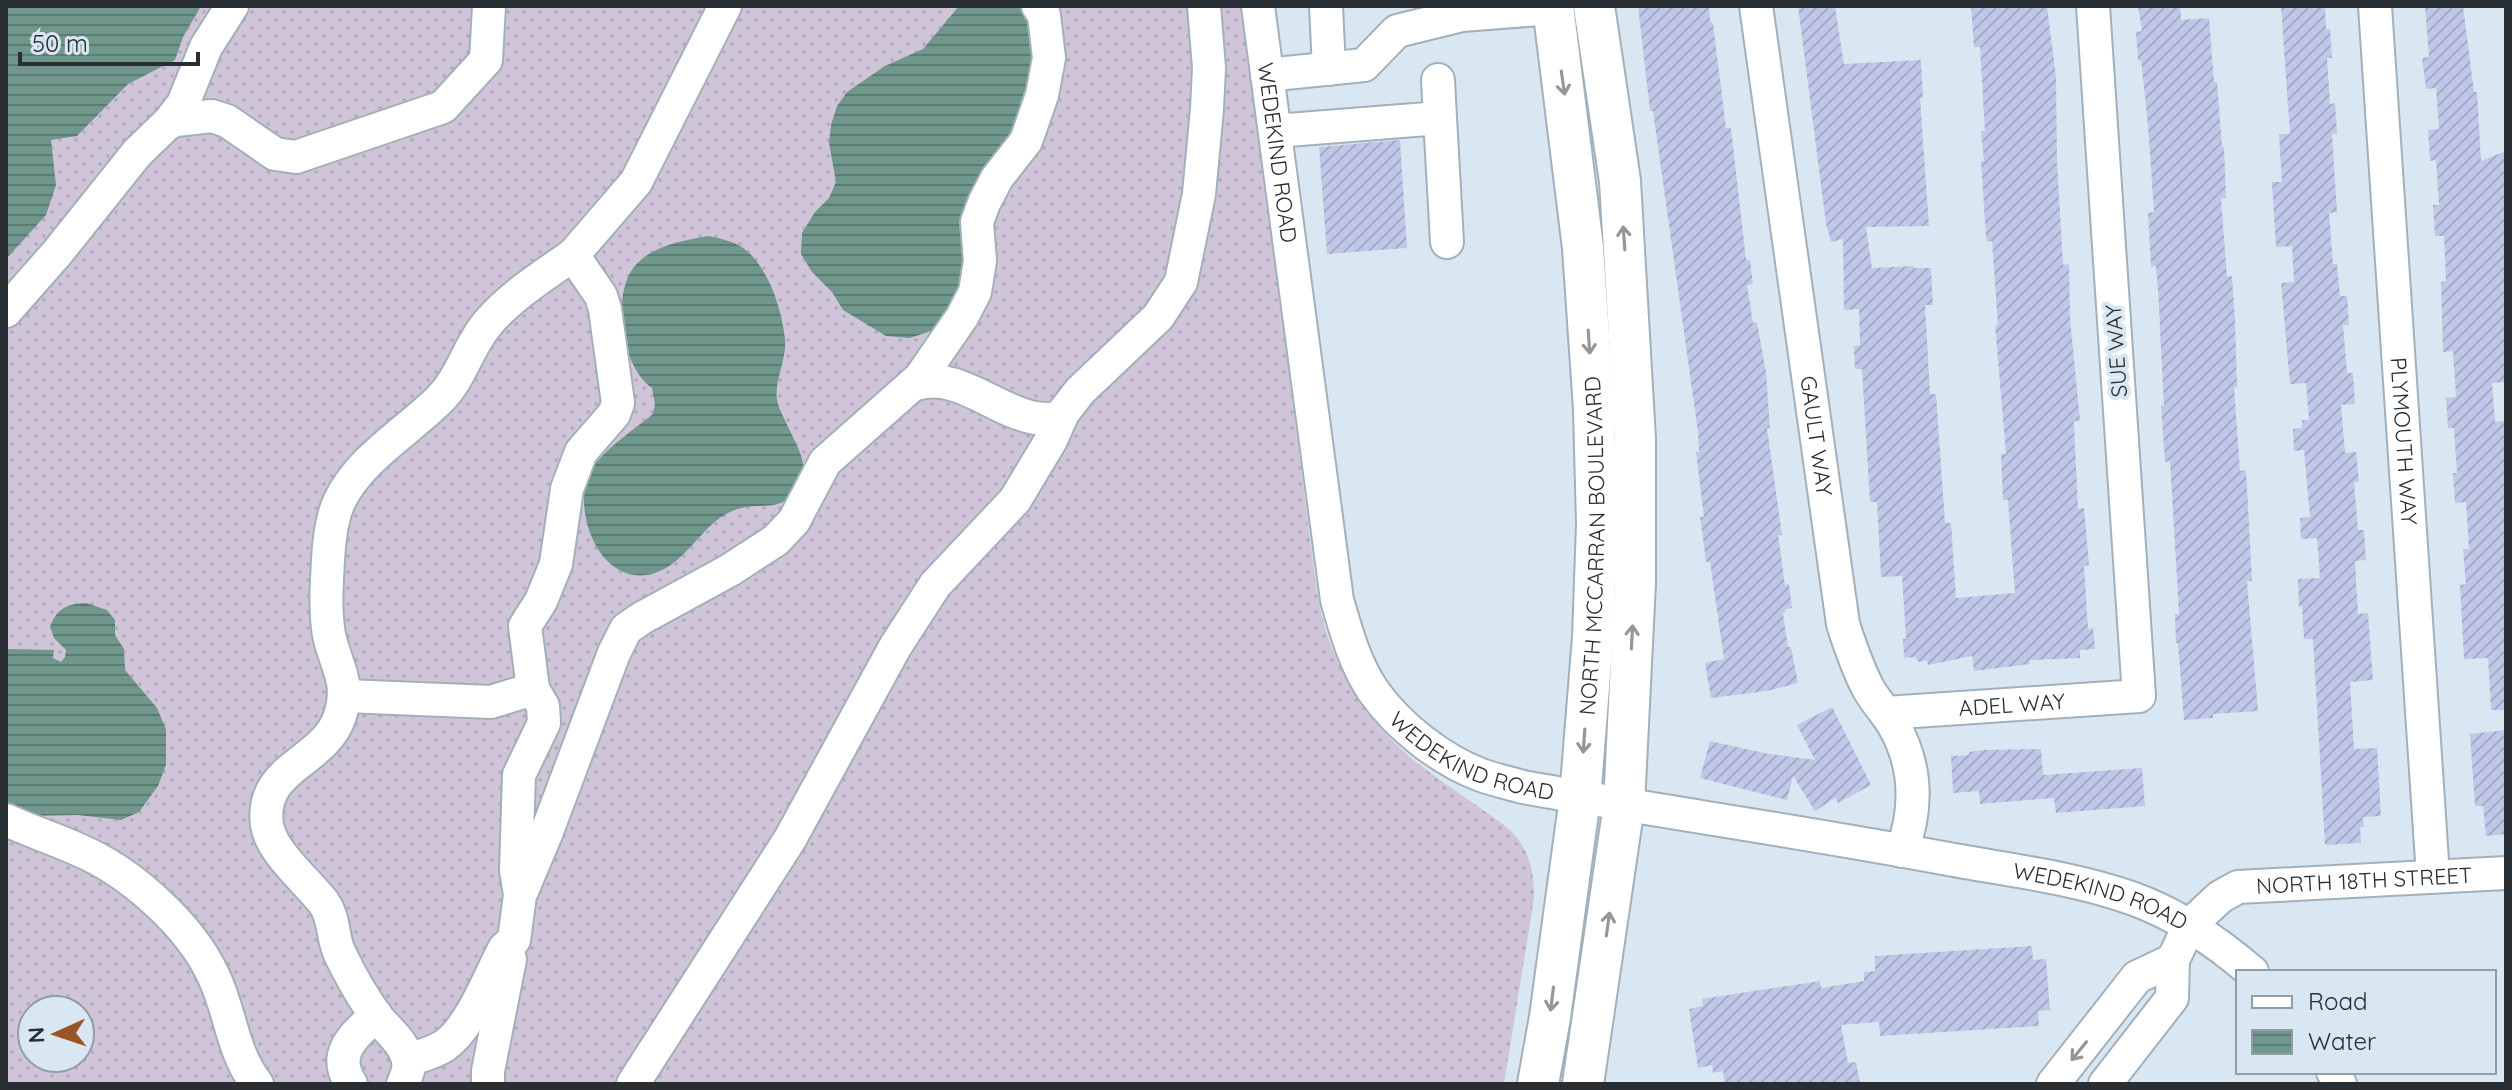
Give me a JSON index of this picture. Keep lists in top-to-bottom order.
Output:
{
  "streets": {
    "main road": ["NORTH MCCARRAN BOULEVARD"],
    "street": [
      "WEDEKIND ROAD",
      "SUE WAY",
      "GAULT WAY",
      "PLYMOUTH WAY",
      "ADEL WAY",
      "NORTH 18TH STREET"
    ]
  },
  "crossings": [
    ["WEDEKIND ROAD", "GAULT WAY"],
    ["WEDEKIND ROAD", "NORTH MCCARRAN BOULEVARD"],
    ["WEDEKIND ROAD", "NORTH 18TH STREET"],
    ["SUE WAY", "ADEL WAY"],
    ["GAULT WAY", "ADEL WAY"],
    ["PLYMOUTH WAY", "NORTH 18TH STREET"]
  ],
  "legend": ["Road", "Water"],
  "scale_bar": "50 m",
  "north": "left"
}
